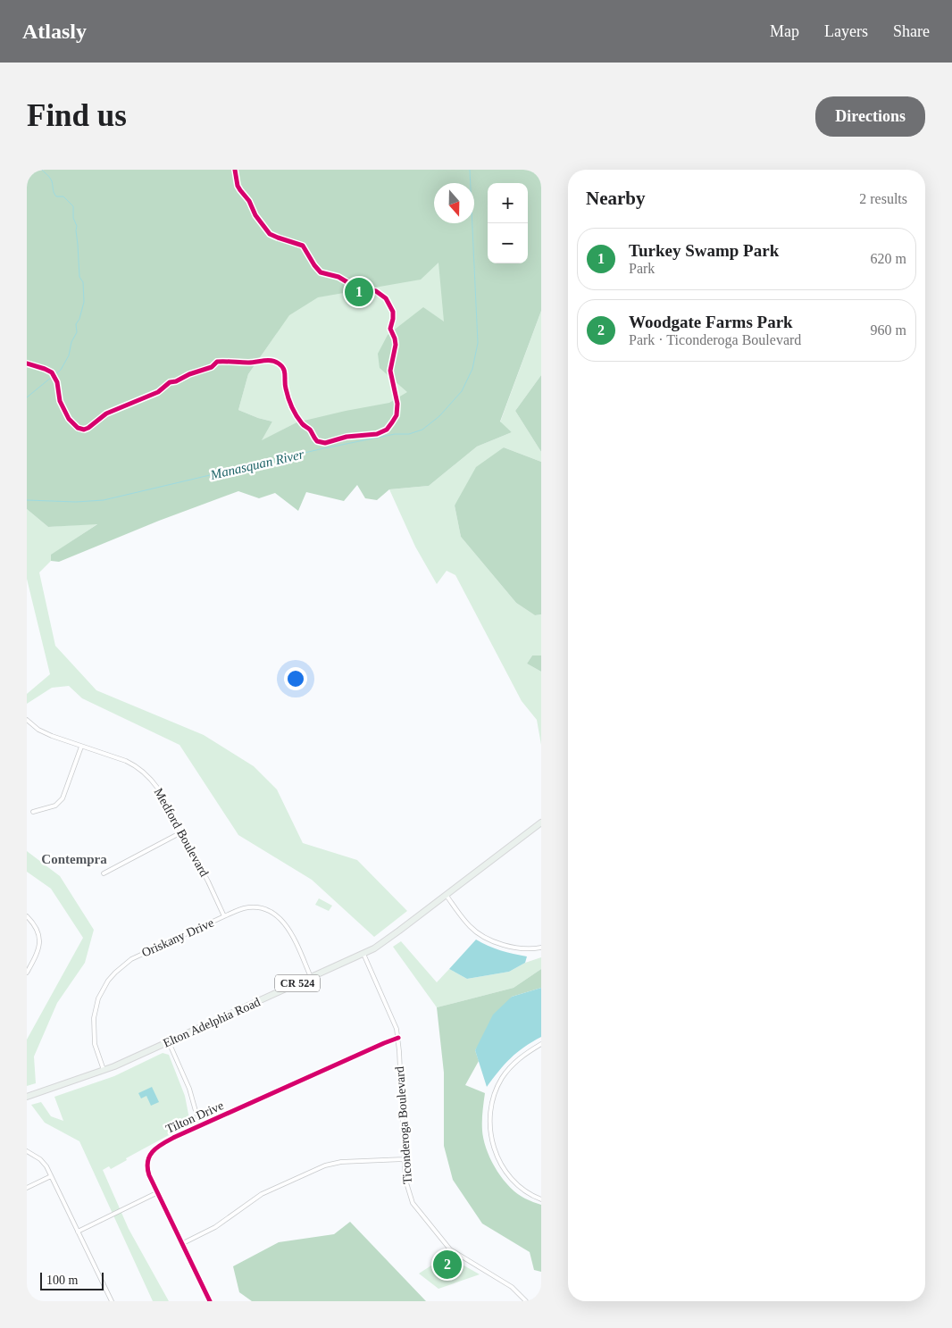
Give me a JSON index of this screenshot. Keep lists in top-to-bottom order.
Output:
{
  "streets": {
    "main road": ["CR 524", "Elton Adelphia Road"],
    "street": [
      "Medford Boulevard",
      "Oriskany Drive",
      "Tilton Drive",
      "Ticonderoga Boulevard"
    ]
  },
  "crossings": [
    ["Medford Boulevard", "Oriskany Drive"],
    ["Oriskany Drive", "Elton Adelphia Road"],
    ["Elton Adelphia Road", "Ticonderoga Boulevard"],
    ["Tilton Drive", "Ticonderoga Boulevard"]
  ],
  "districts": ["Contempra"],
  "water": ["Manasquan River"],
  "scale_bar": "100 m",
  "north": "bottom",
  "page": {
    "header": "Atlasly",
    "nav": ["Map", "Layers", "Share"],
    "buttons": "Directions",
    "title": "Find us",
    "heading": ["Nearby", "2 results"],
    "map_buttons": ["+", "−"],
    "list": [
      {
        "mark": "1",
        "name": "Turkey Swamp Park",
        "note": "Park",
        "value": "620 m"
      },
      {
        "mark": "2",
        "name": "Woodgate Farms Park",
        "note": "Park · Ticonderoga Boulevard",
        "value": "960 m"
      }
    ],
    "pins": ["1", "2"],
    "scale": "100 m"
  }
}
